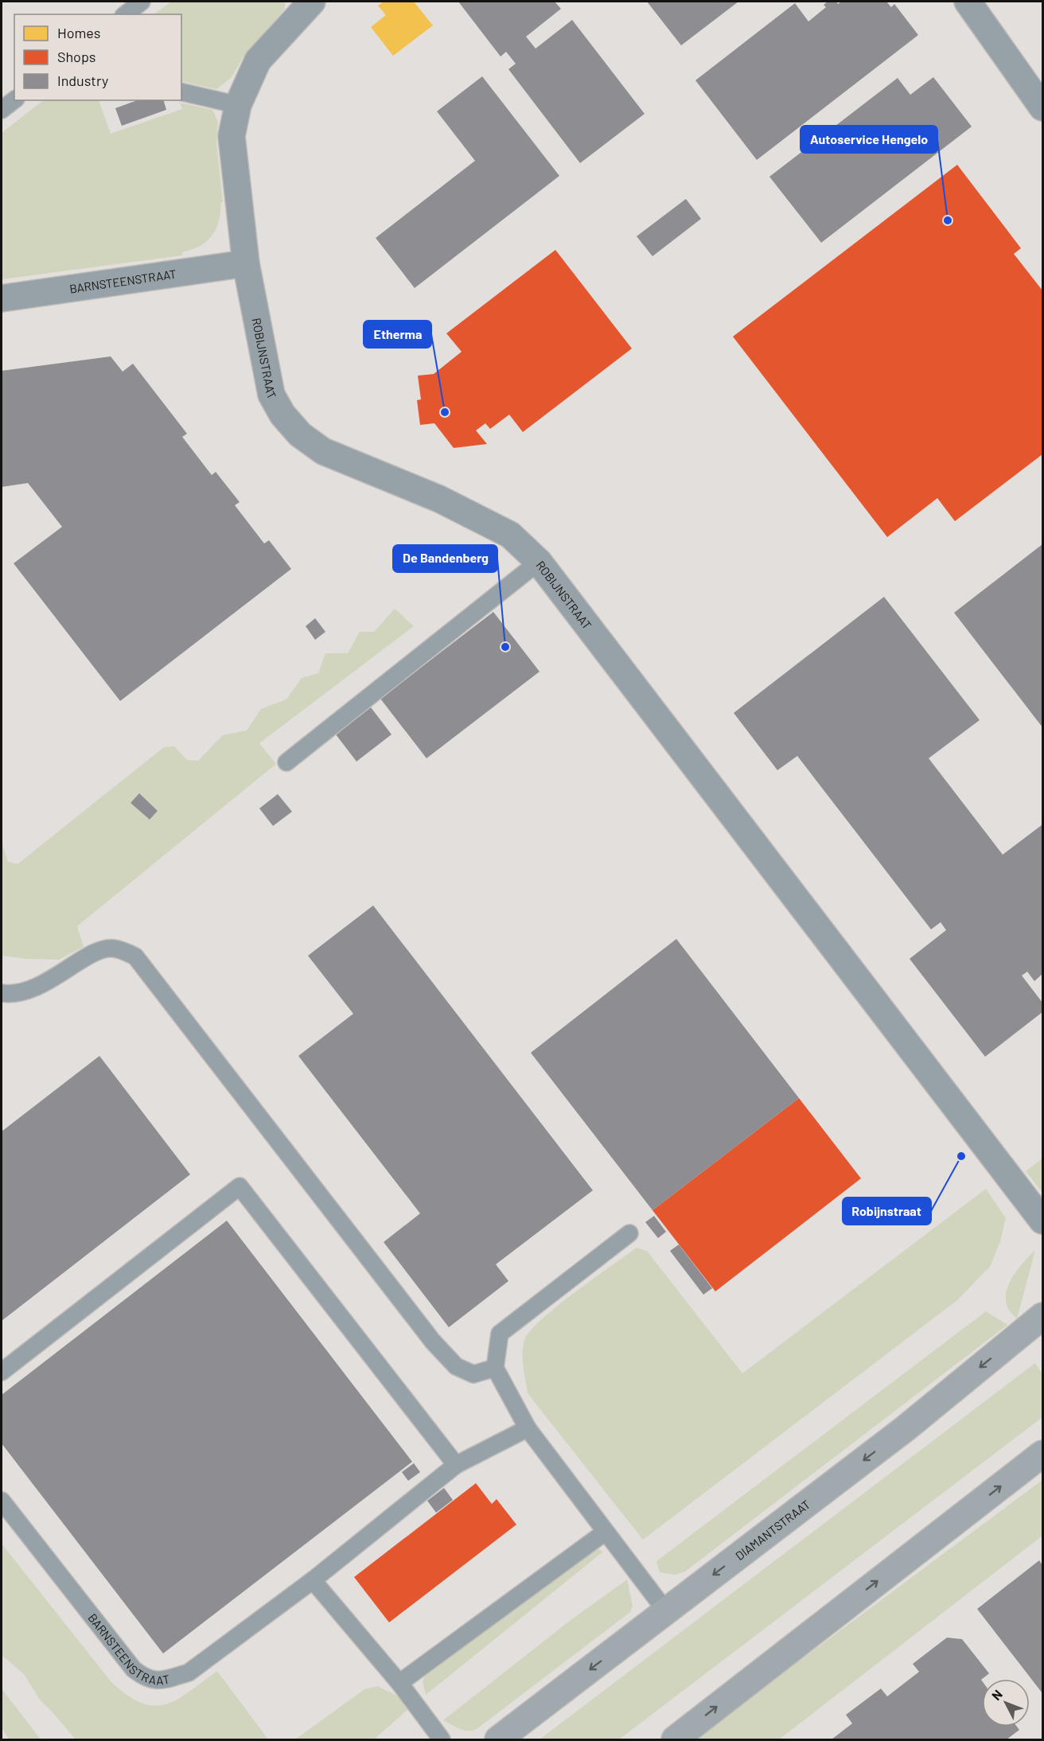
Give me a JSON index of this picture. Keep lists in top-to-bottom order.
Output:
{
  "streets": {
    "main road": ["DIAMANTSTRAAT"],
    "street": ["BARNSTEENSTRAAT", "ROBIJNSTRAAT"]
  },
  "crossings": [
    ["BARNSTEENSTRAAT", "ROBIJNSTRAAT"]
  ],
  "places": [
    "Autoservice Hengelo",
    "Etherma",
    "De Bandenberg",
    "Robijnstraat"
  ],
  "legend": ["Homes", "Shops", "Industry"],
  "north": "top left"
}
